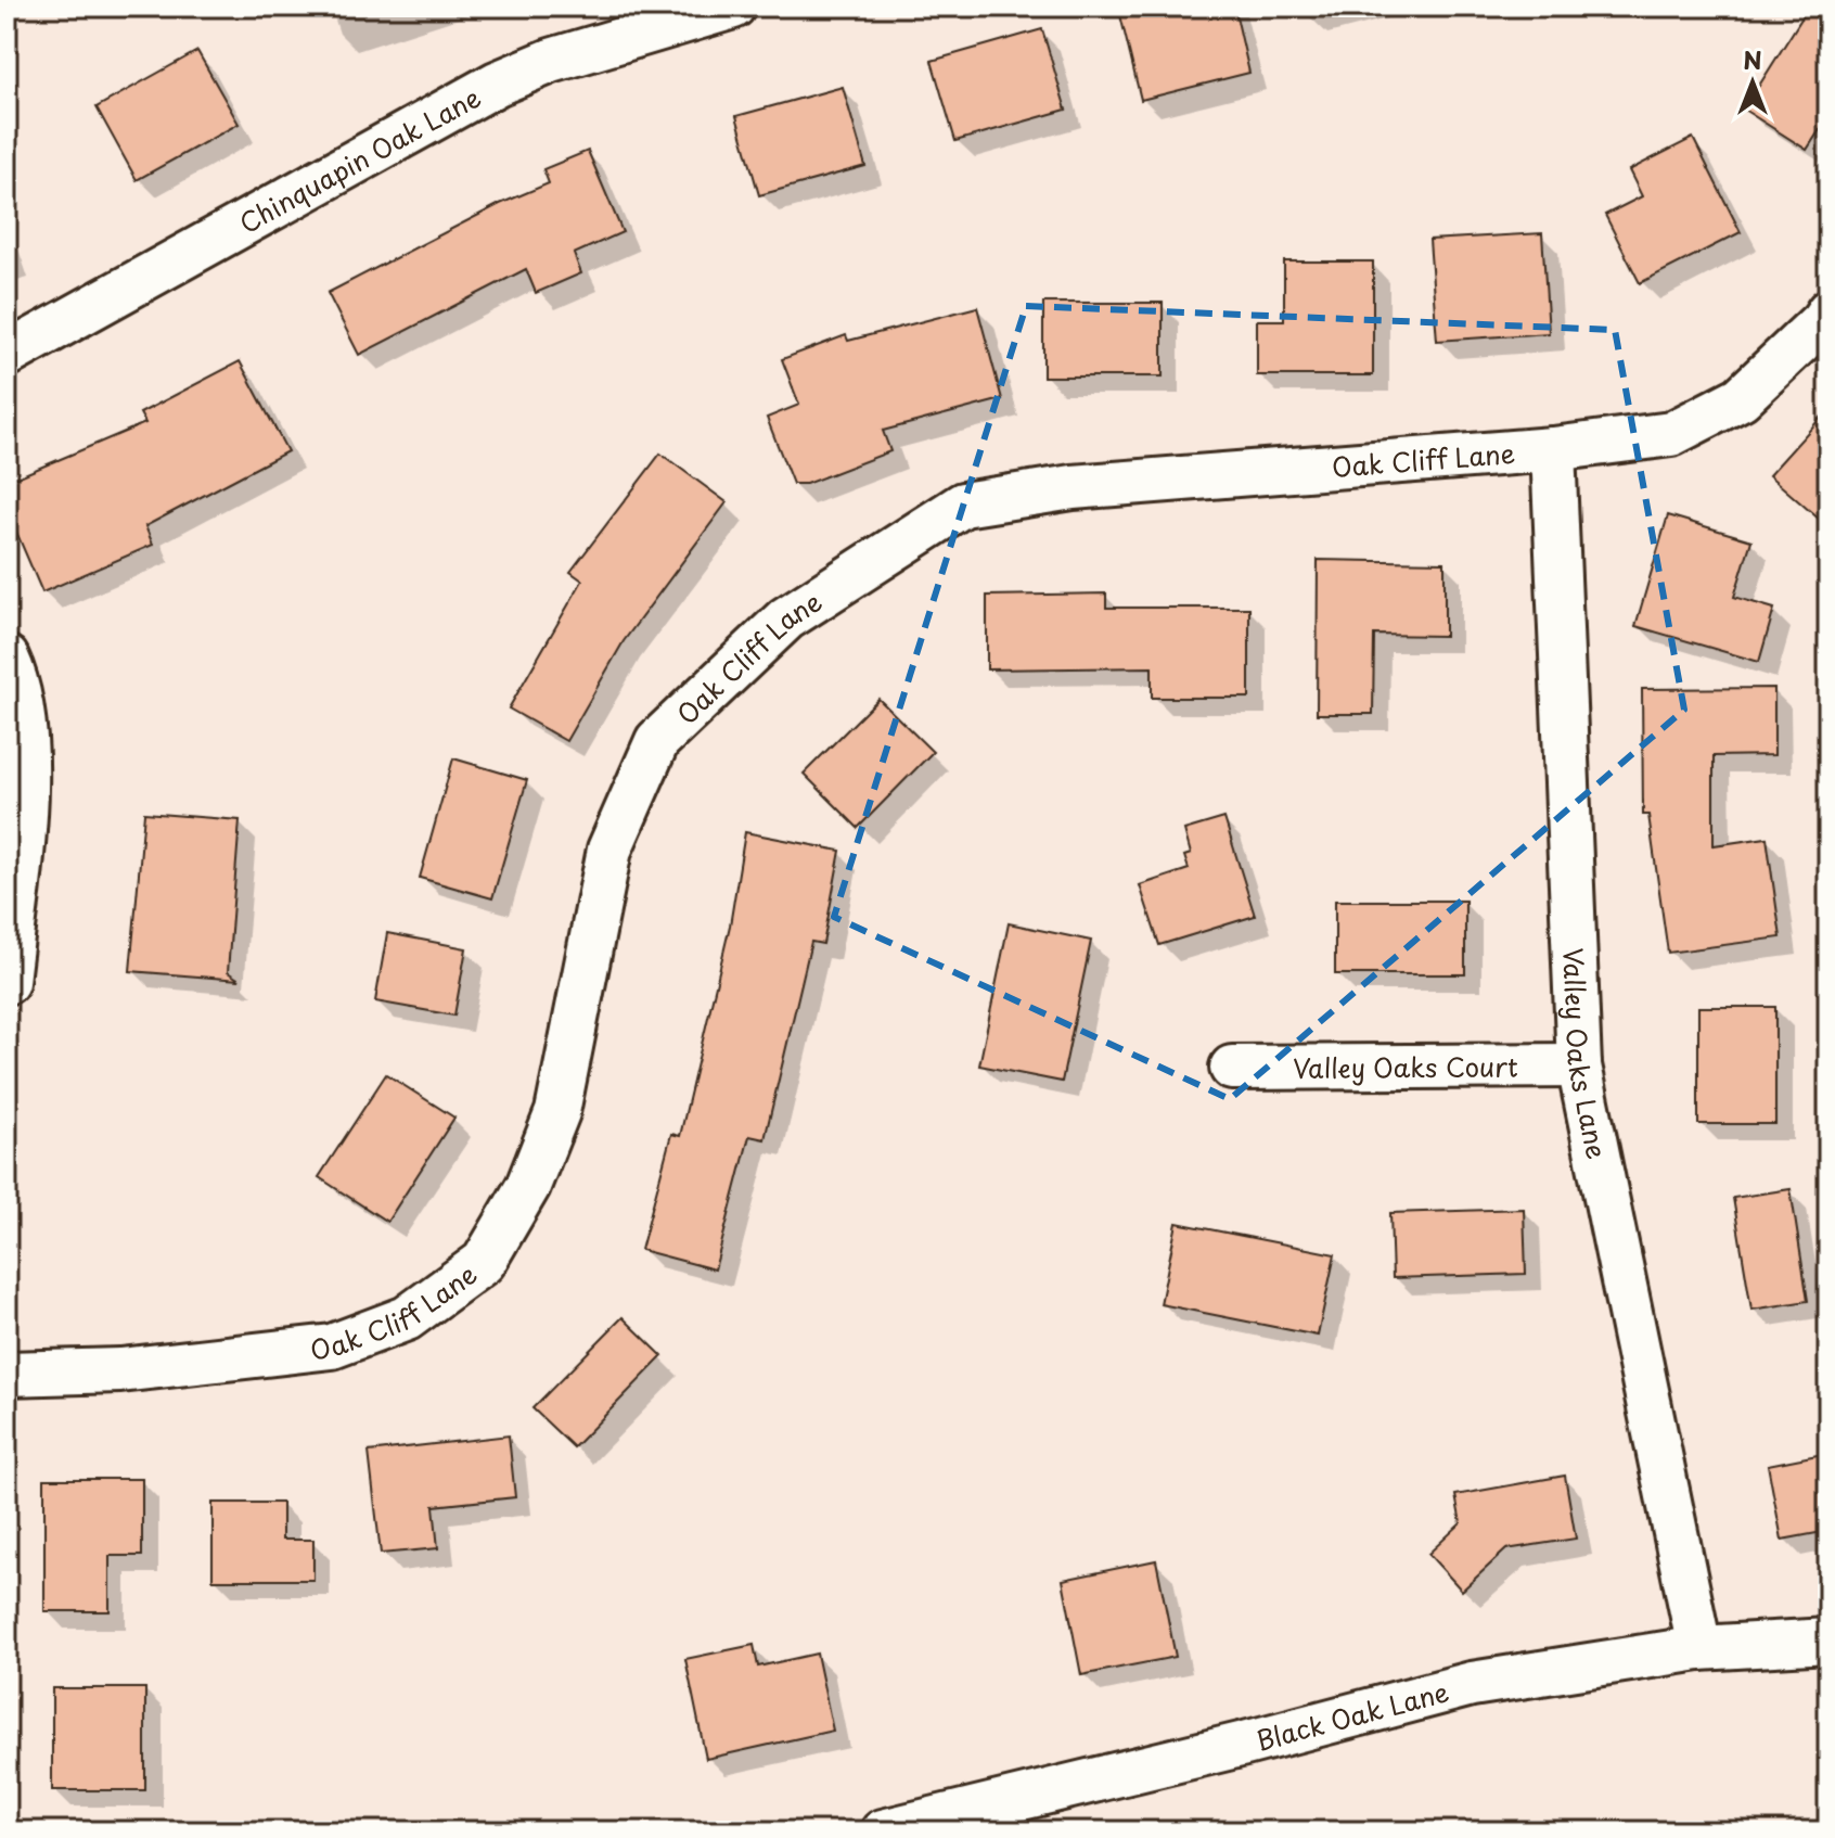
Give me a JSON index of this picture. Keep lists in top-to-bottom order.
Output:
{
  "streets": {
    "street": [
      "Chinquapin Oak Lane",
      "Oak Cliff Lane",
      "Valley Oaks Lane",
      "Valley Oaks Court",
      "Black Oak Lane"
    ]
  },
  "crossings": [
    ["Oak Cliff Lane", "Valley Oaks Lane"],
    ["Valley Oaks Lane", "Valley Oaks Court"],
    ["Valley Oaks Lane", "Black Oak Lane"]
  ],
  "north": "top"
}
